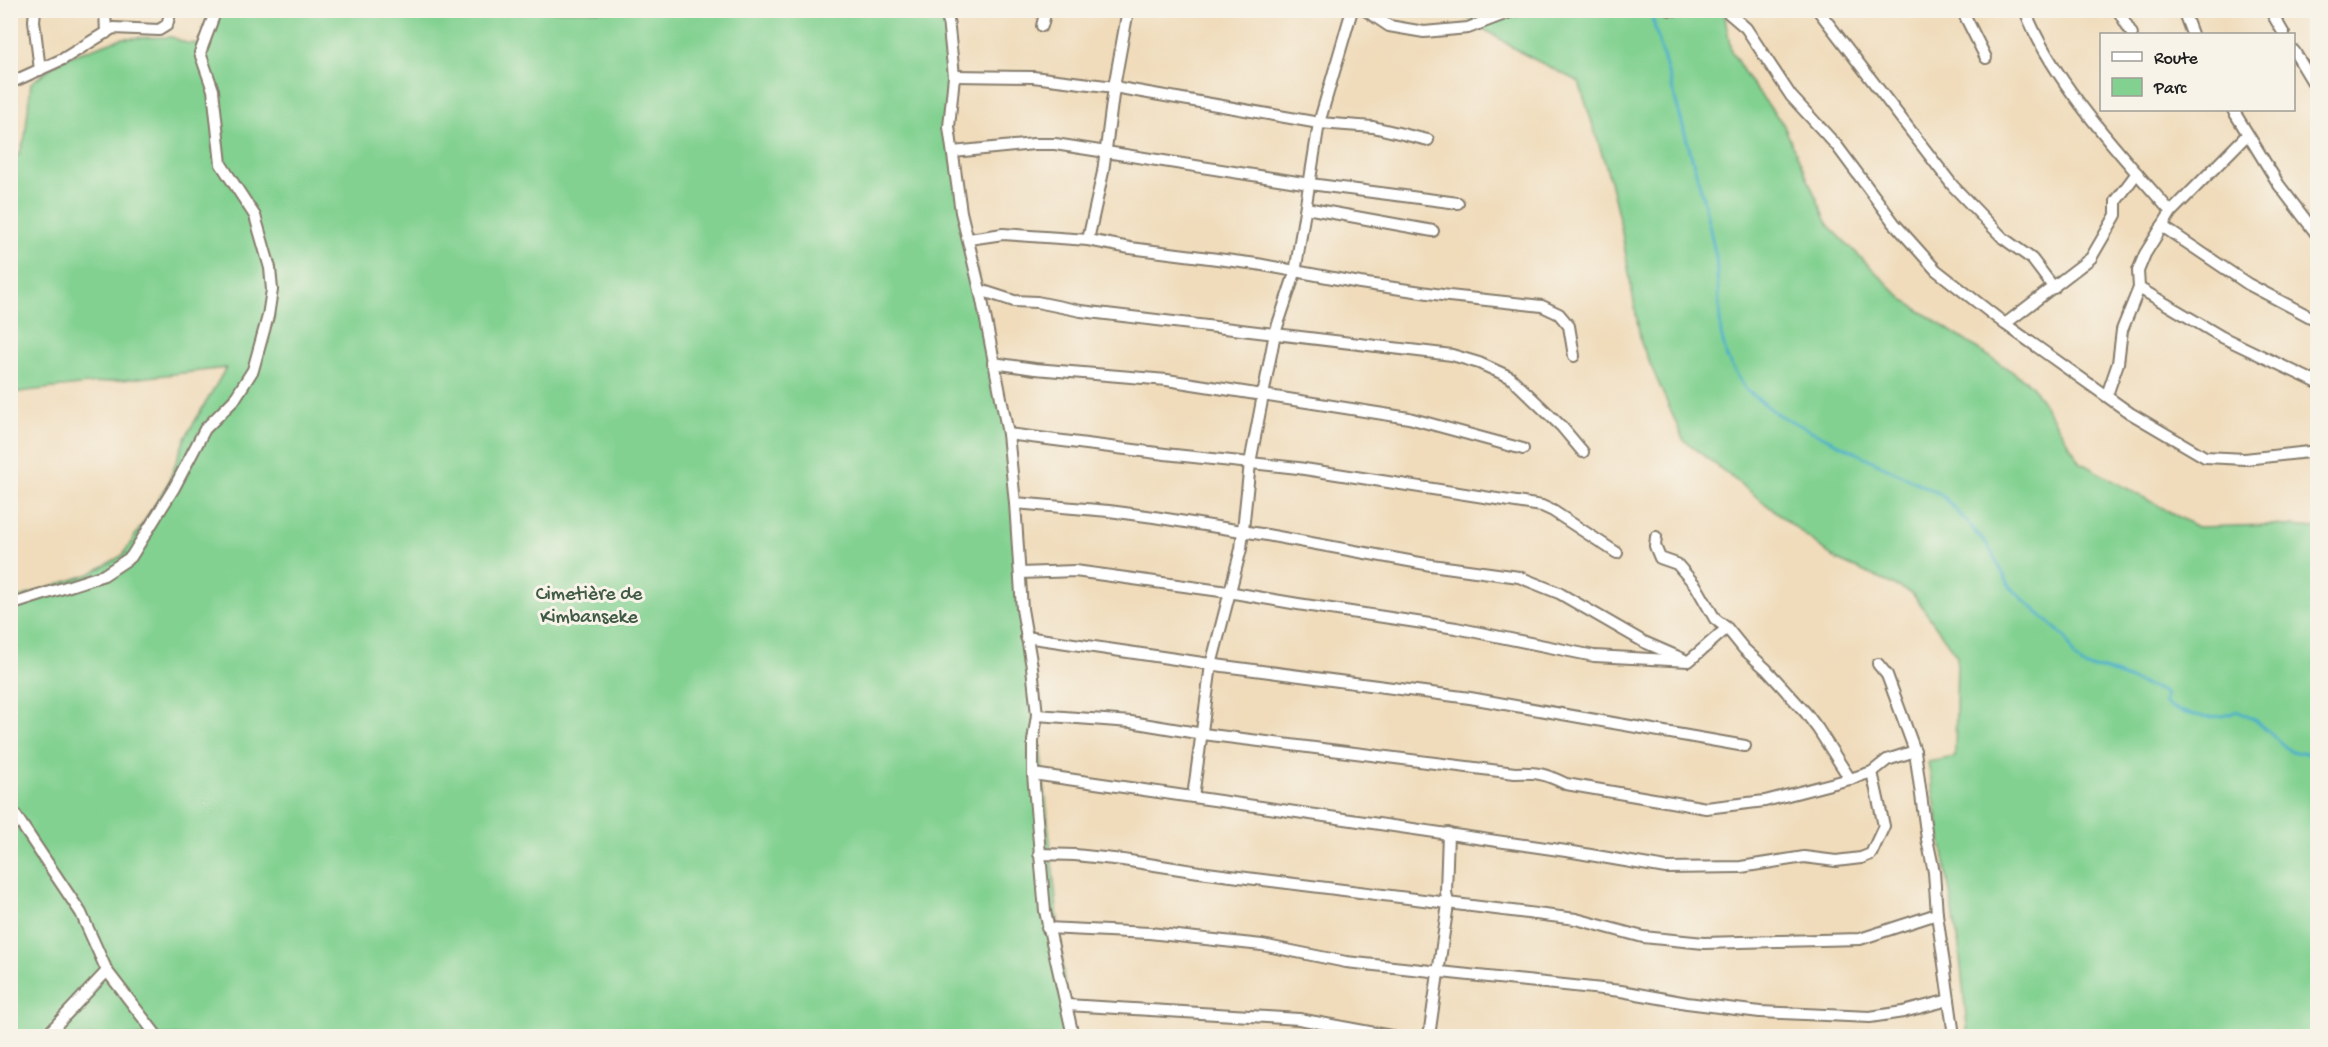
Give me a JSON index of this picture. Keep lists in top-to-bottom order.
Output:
{
  "parks": ["Cimetière de Kimbanseke"],
  "legend": ["Route", "Parc"]
}
